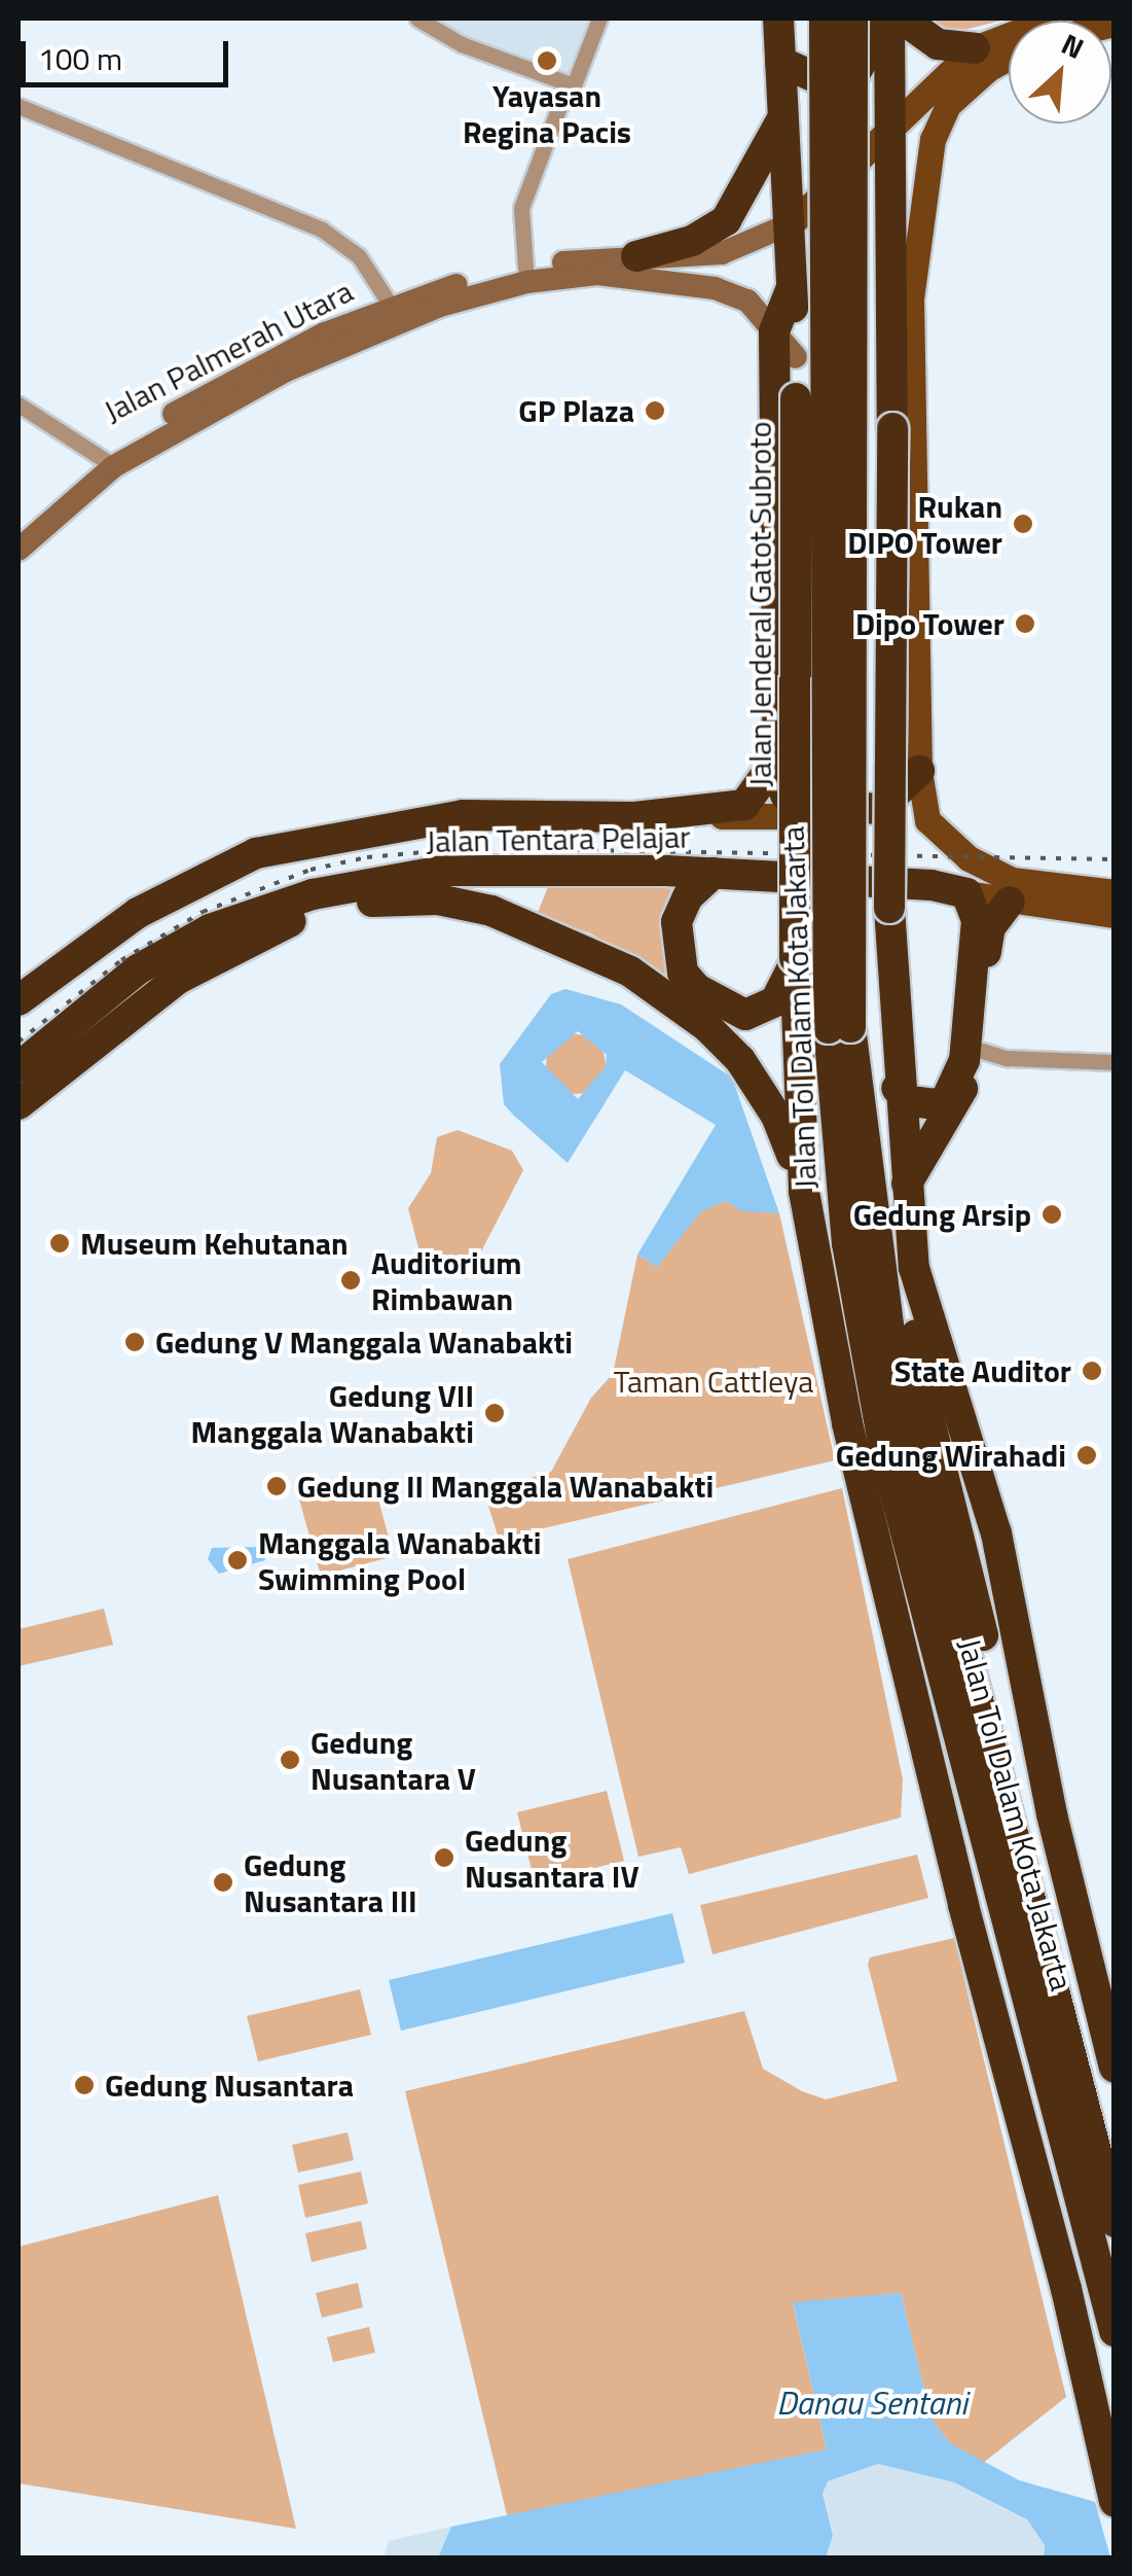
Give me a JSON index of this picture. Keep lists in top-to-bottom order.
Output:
{
  "streets": {
    "highway": ["Jalan Jenderal Gatot Subroto", "Jalan Tentara Pelajar", "Jalan Tol Dalam Kota Jakarta"],
    "main road": ["Jalan Palmerah Utara"]
  },
  "crossings": [
    ["Jalan Palmerah Utara", "Jalan Jenderal Gatot Subroto"],
    ["Jalan Jenderal Gatot Subroto", "Jalan Tentara Pelajar"]
  ],
  "water": ["Danau Sentani"],
  "parks": ["Taman Cattleya"],
  "places": [
    "Yayasan Regina Pacis",
    "GP Plaza",
    "Rukan DIPO Tower",
    "Dipo Tower",
    "Gedung Arsip",
    "Museum Kehutanan",
    "Auditorium Rimbawan",
    "Gedung V Manggala Wanabakti",
    "State Auditor",
    "Gedung VII Manggala Wanabakti",
    "Gedung Wirahadi",
    "Gedung II Manggala Wanabakti",
    "Manggala Wanabakti Swimming Pool",
    "Gedung Nusantara V",
    "Gedung Nusantara IV",
    "Gedung Nusantara III",
    "Gedung Nusantara"
  ],
  "scale_bar": "100 m",
  "north": "top right"
}
